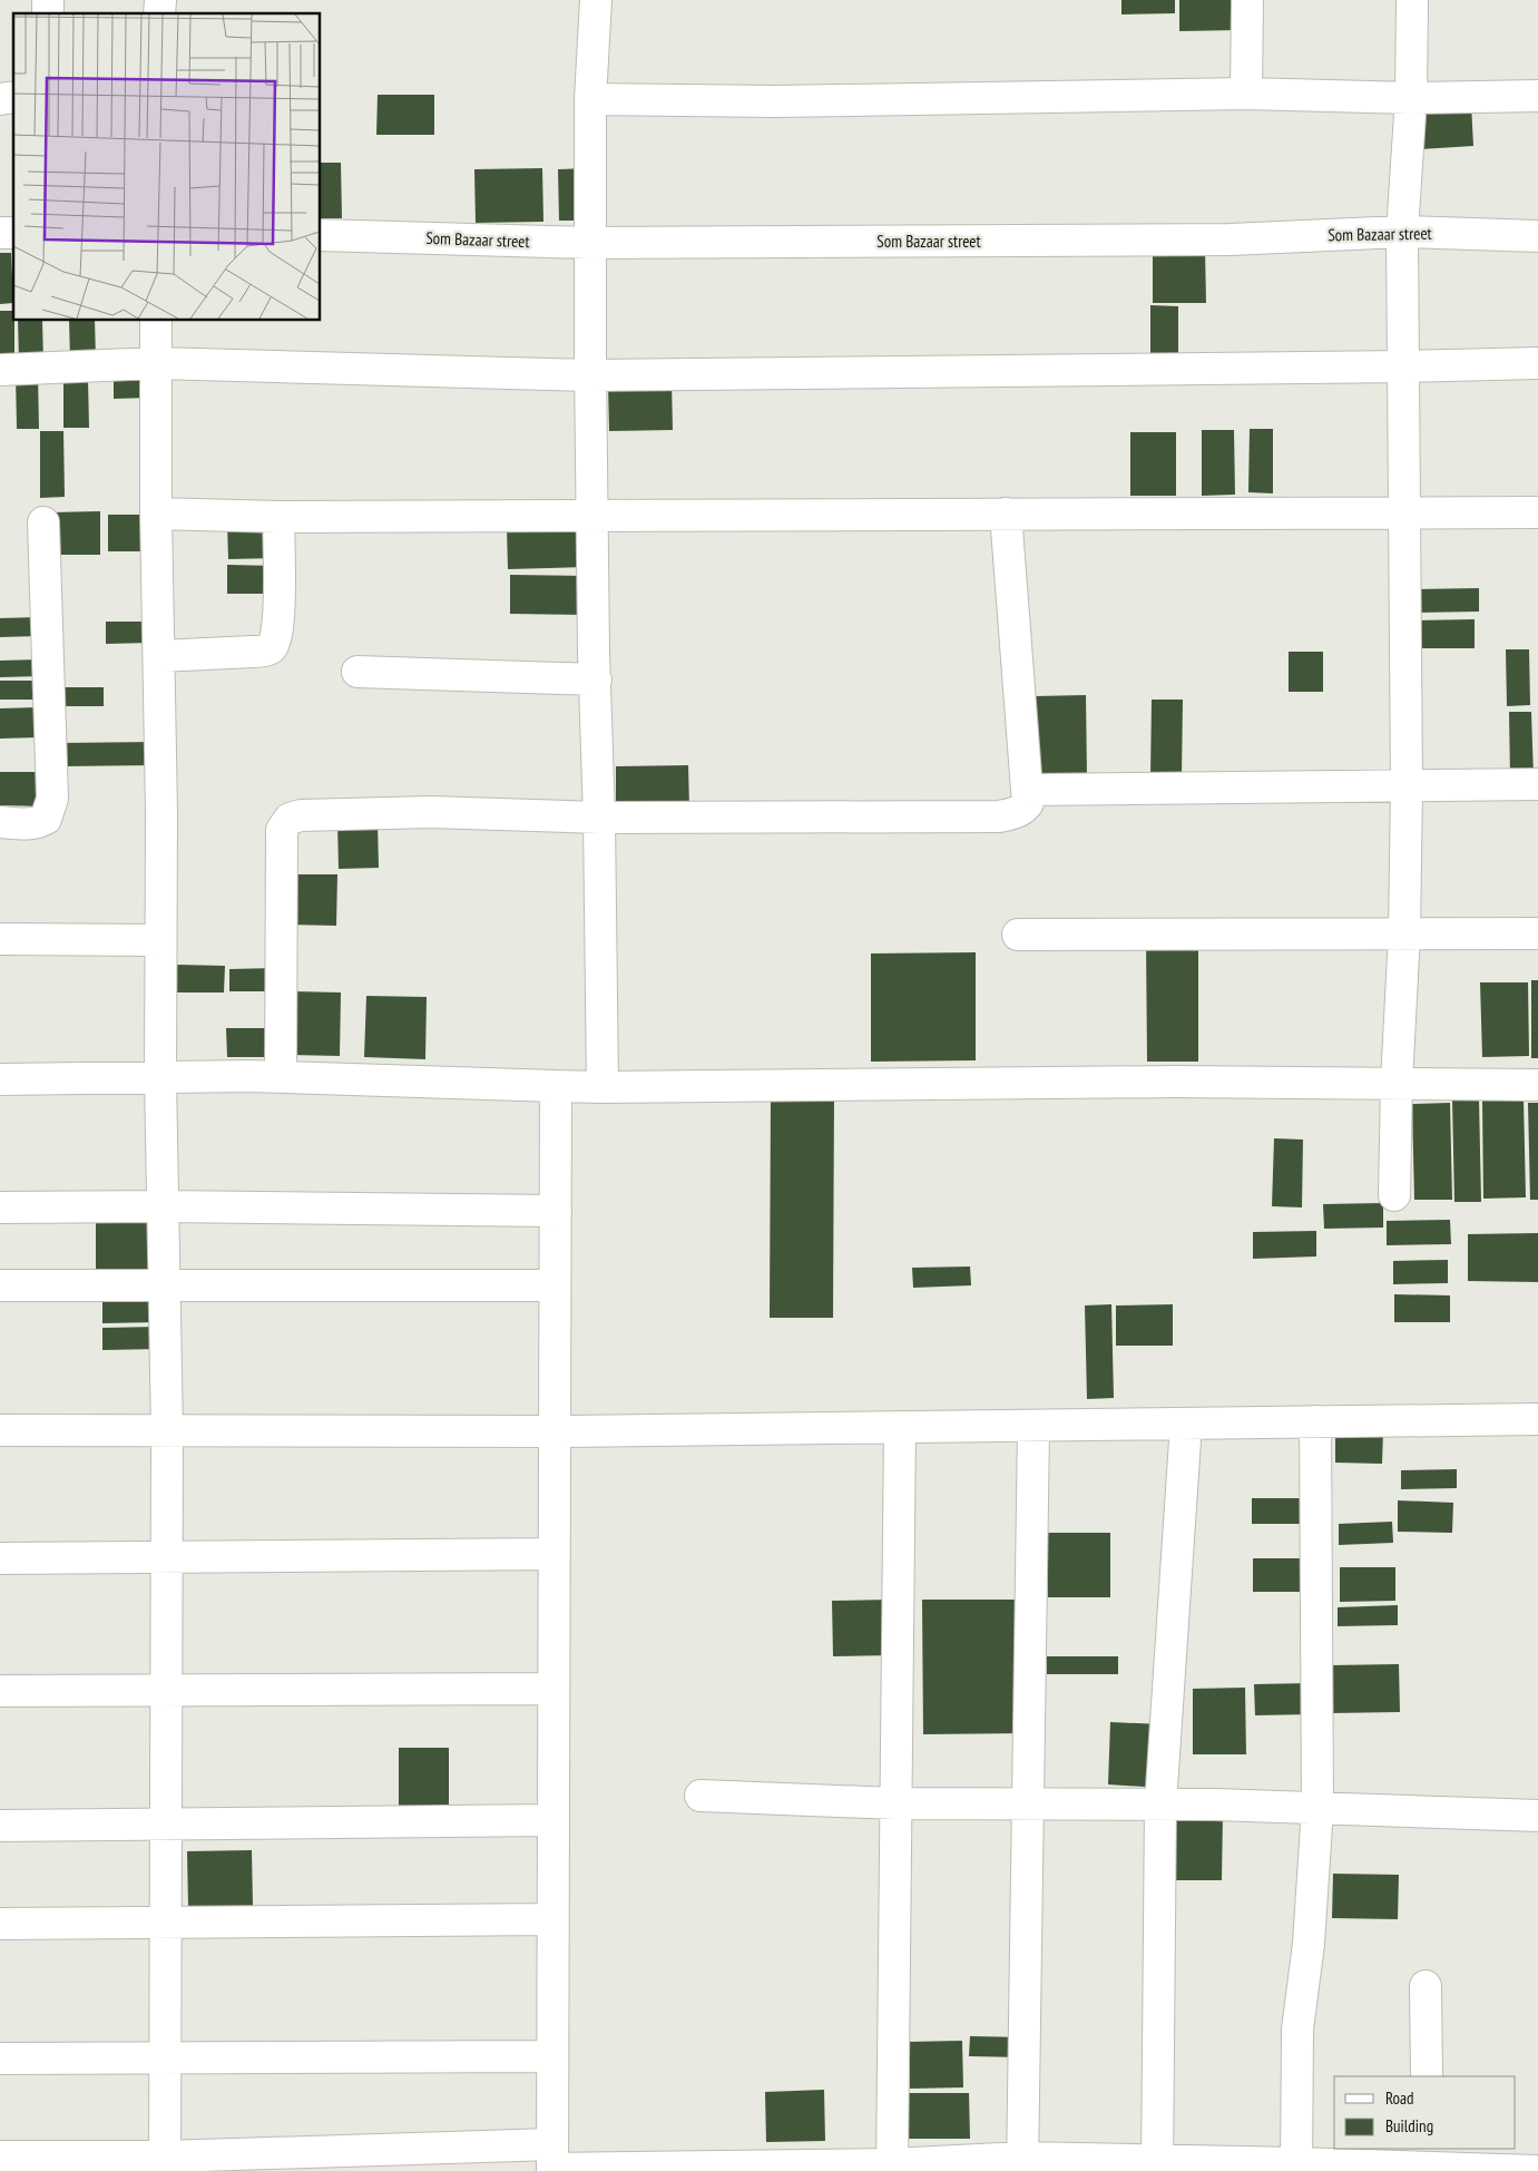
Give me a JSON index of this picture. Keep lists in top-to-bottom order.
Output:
{
  "streets": {
    "street": ["Som Bazaar street"]
  },
  "legend": ["Road", "Building"]
}
